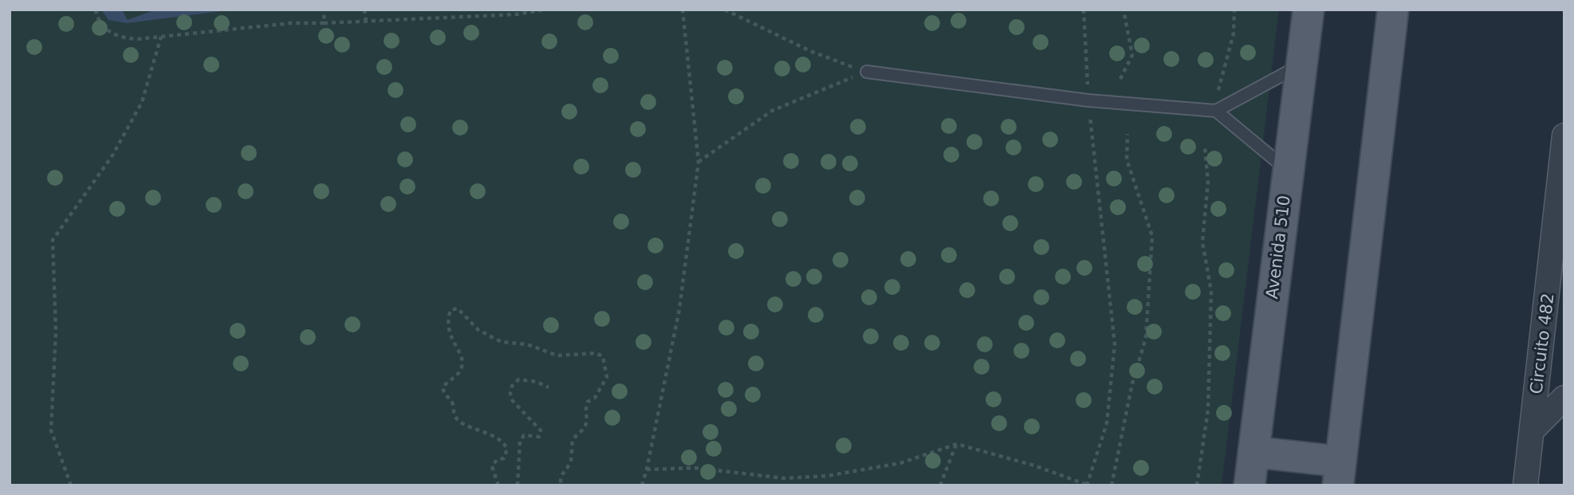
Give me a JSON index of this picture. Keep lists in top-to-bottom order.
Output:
{
  "streets": {
    "main road": ["Avenida 510"],
    "street": ["Circuito 482"]
  }
}
